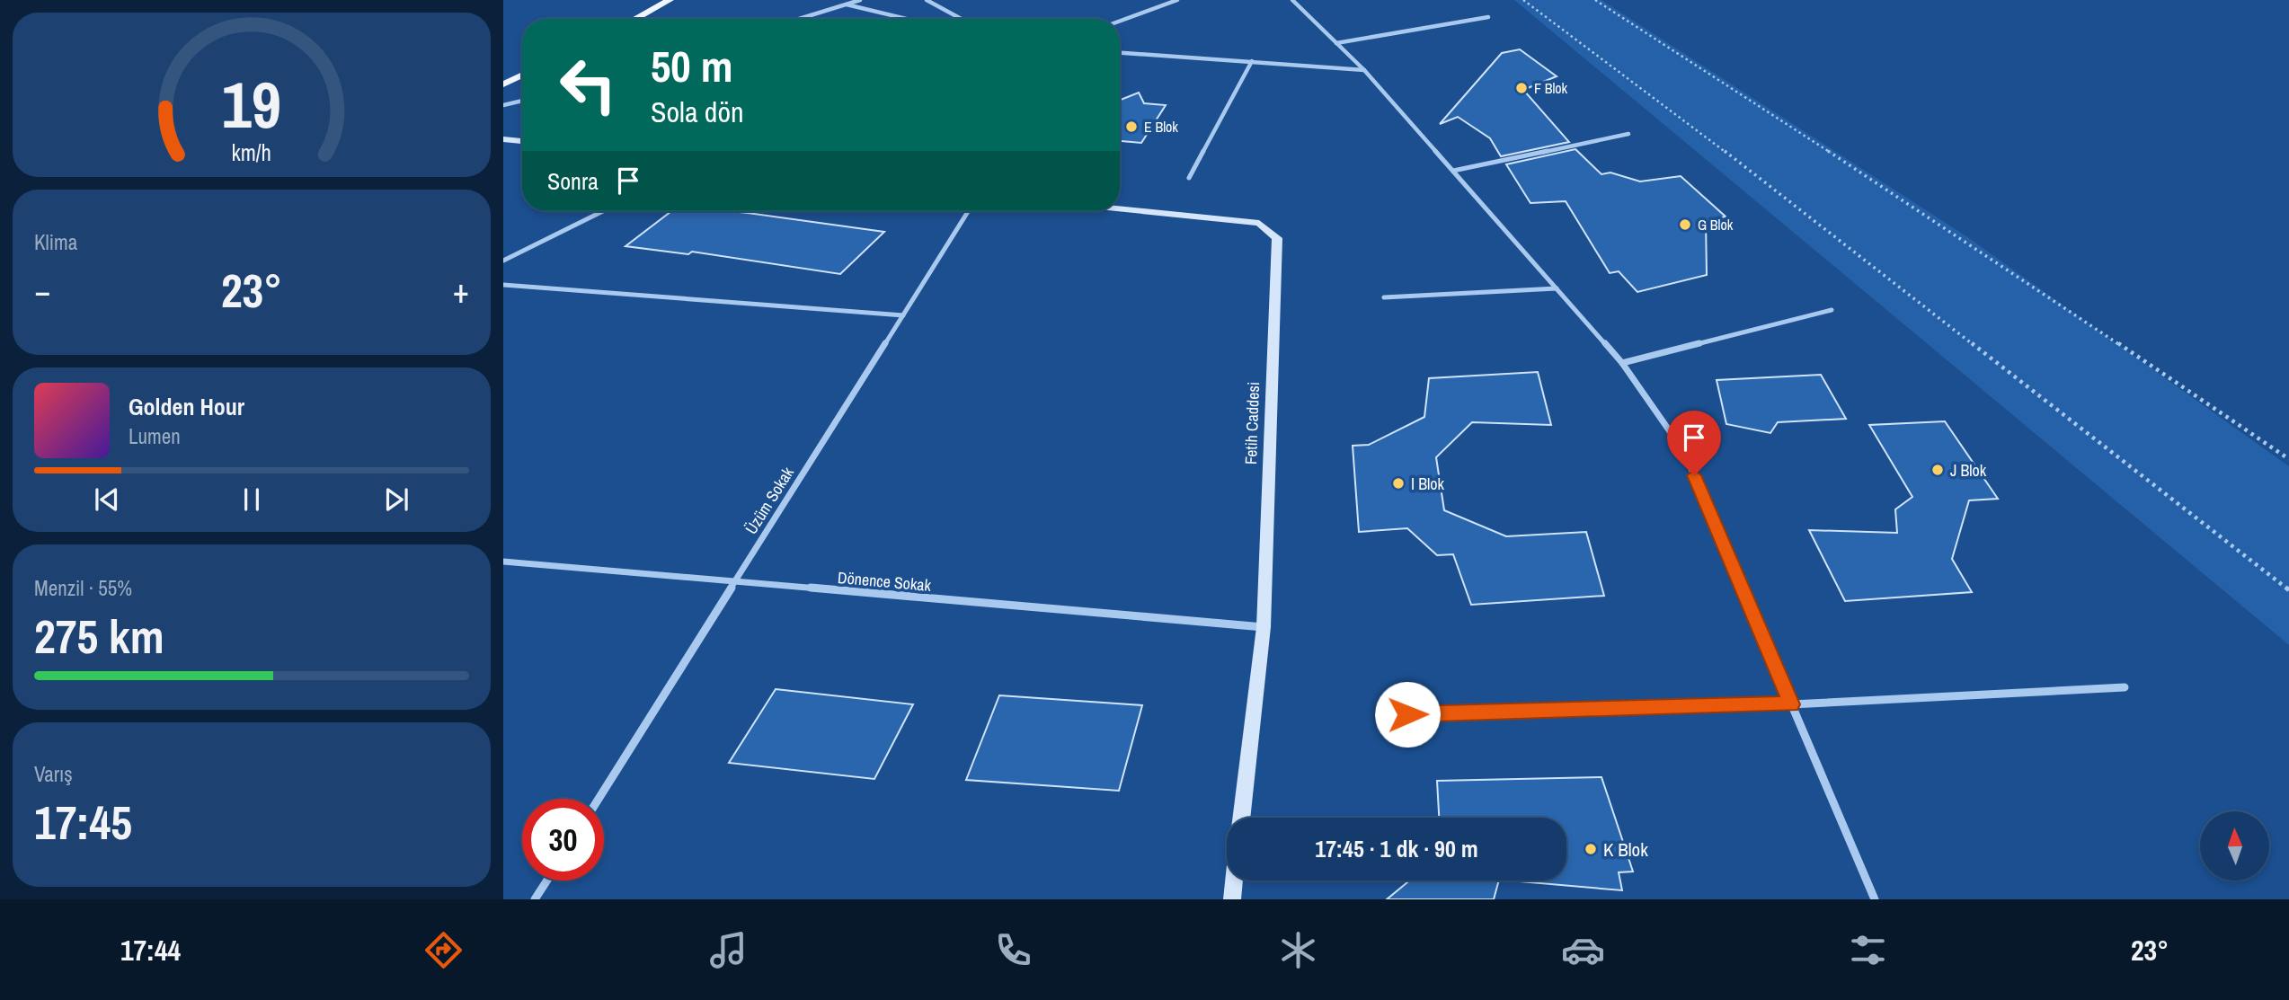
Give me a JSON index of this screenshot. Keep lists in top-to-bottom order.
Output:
{
  "streets": {
    "street": ["Fetih Caddesi", "Üzüm Sokak", "Dönence Sokak"]
  },
  "crossings": [
    ["Fetih Caddesi", "Dönence Sokak"],
    ["Üzüm Sokak", "Dönence Sokak"]
  ],
  "places": [
    "F Blok",
    "E Blok",
    "G Blok",
    "J Blok",
    "I Blok",
    "K Blok"
  ],
  "north": "top",
  "page": {
    "turn": ["50 m", "Sola dön"],
    "then": "Sonra",
    "tile": [
      "Klima",
      ["Menzil · 55%", "275 km"],
      ["Varış", "17:45"]
    ],
    "heat": ["−", "23°", "+"],
    "song": ["Golden Hour", "Lumen"],
    "limit": "30",
    "trip": "17:45 · 1 dk · 90 m",
    "tabs": ["17:44", "23°"],
    "gauge": ["19", "km/h"]
  }
}
